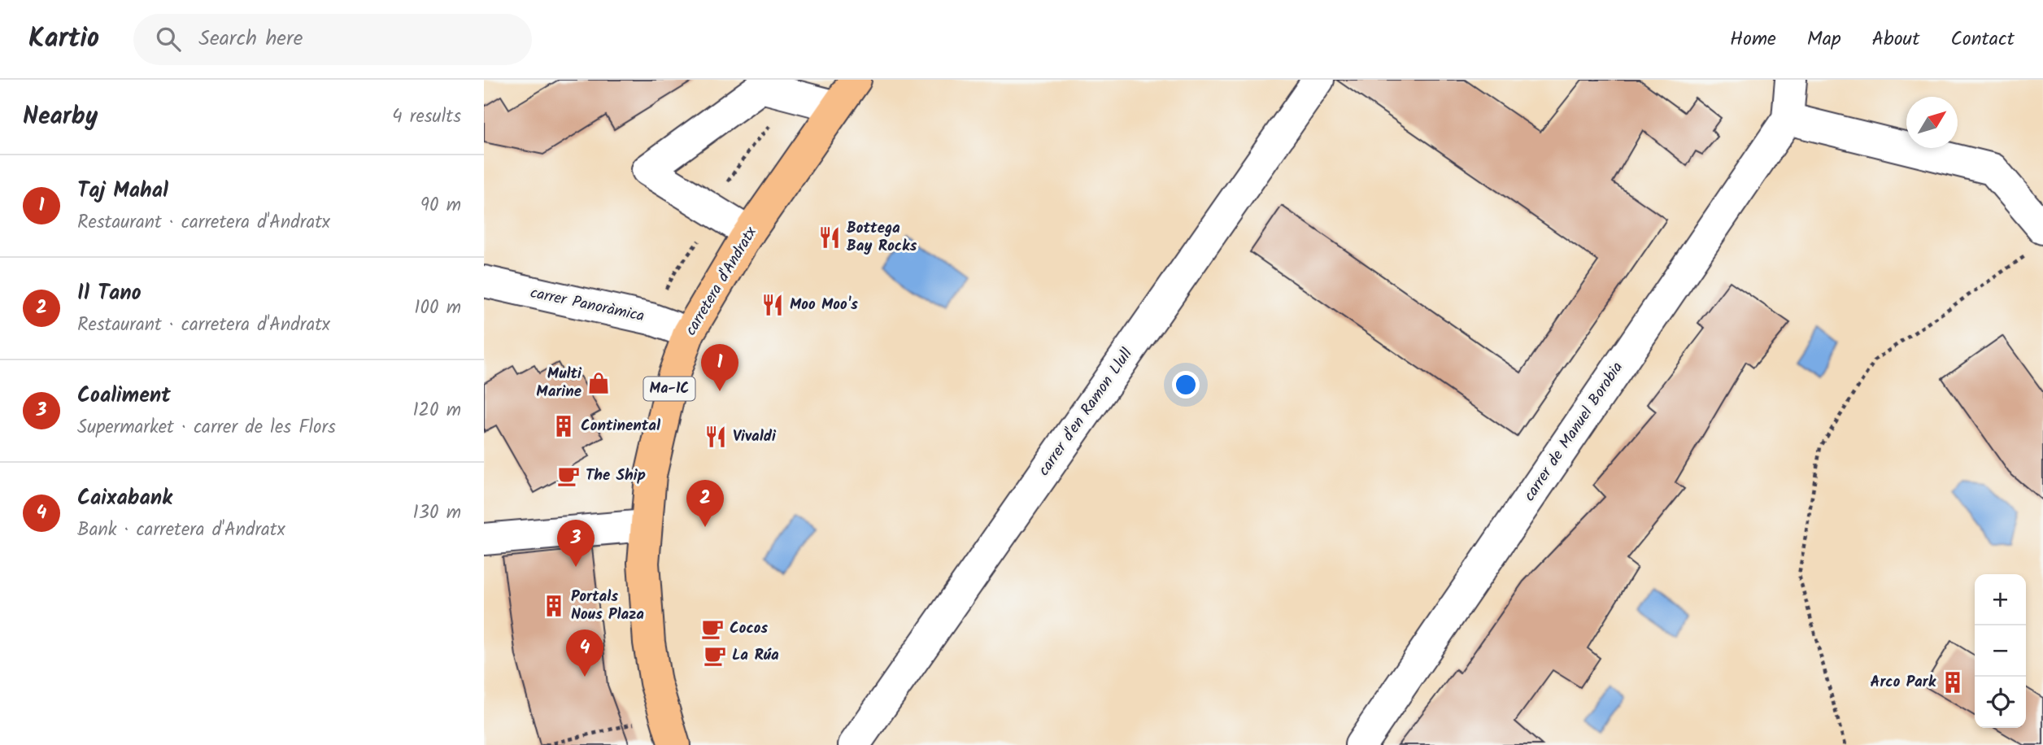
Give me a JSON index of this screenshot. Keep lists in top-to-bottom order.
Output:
{
  "streets": {
    "main road": ["carretera d'Andratx", "Ma-1C"],
    "street": ["carrer Panoràmica", "carrer d'en Ramon Llull", "carrer de Manuel Borobia"]
  },
  "crossings": [
    ["carretera d'Andratx", "carrer Panoràmica"]
  ],
  "places": {
    "restaurant": ["Bottega Bay Rocks", "Moo Moo's", "Vivaldi"],
    "shop": ["Multi Marine"],
    "building": ["Continental", "Portals Nous Plaza", "Arco Park"],
    "cafe": ["The Ship", "Cocos", "La Rúa"]
  },
  "north": "top right",
  "page": {
    "header": "Kartio",
    "search": "Search here",
    "nav": [
      "Home",
      "Map",
      "About",
      "Contact"
    ],
    "heading": ["Nearby", "4 results"],
    "list": [
      {
        "mark": "1",
        "name": "Taj Mahal",
        "note": "Restaurant · carretera d'Andratx",
        "value": "90 m"
      },
      {
        "mark": "2",
        "name": "Il Tano",
        "note": "Restaurant · carretera d'Andratx",
        "value": "100 m"
      },
      {
        "mark": "3",
        "name": "Coaliment",
        "note": "Supermarket · carrer de les Flors",
        "value": "120 m"
      },
      {
        "mark": "4",
        "name": "Caixabank",
        "note": "Bank · carretera d'Andratx",
        "value": "130 m"
      }
    ],
    "pins": [
      "1",
      "2",
      "3",
      "4"
    ],
    "map_buttons": ["+", "−"]
  }
}
